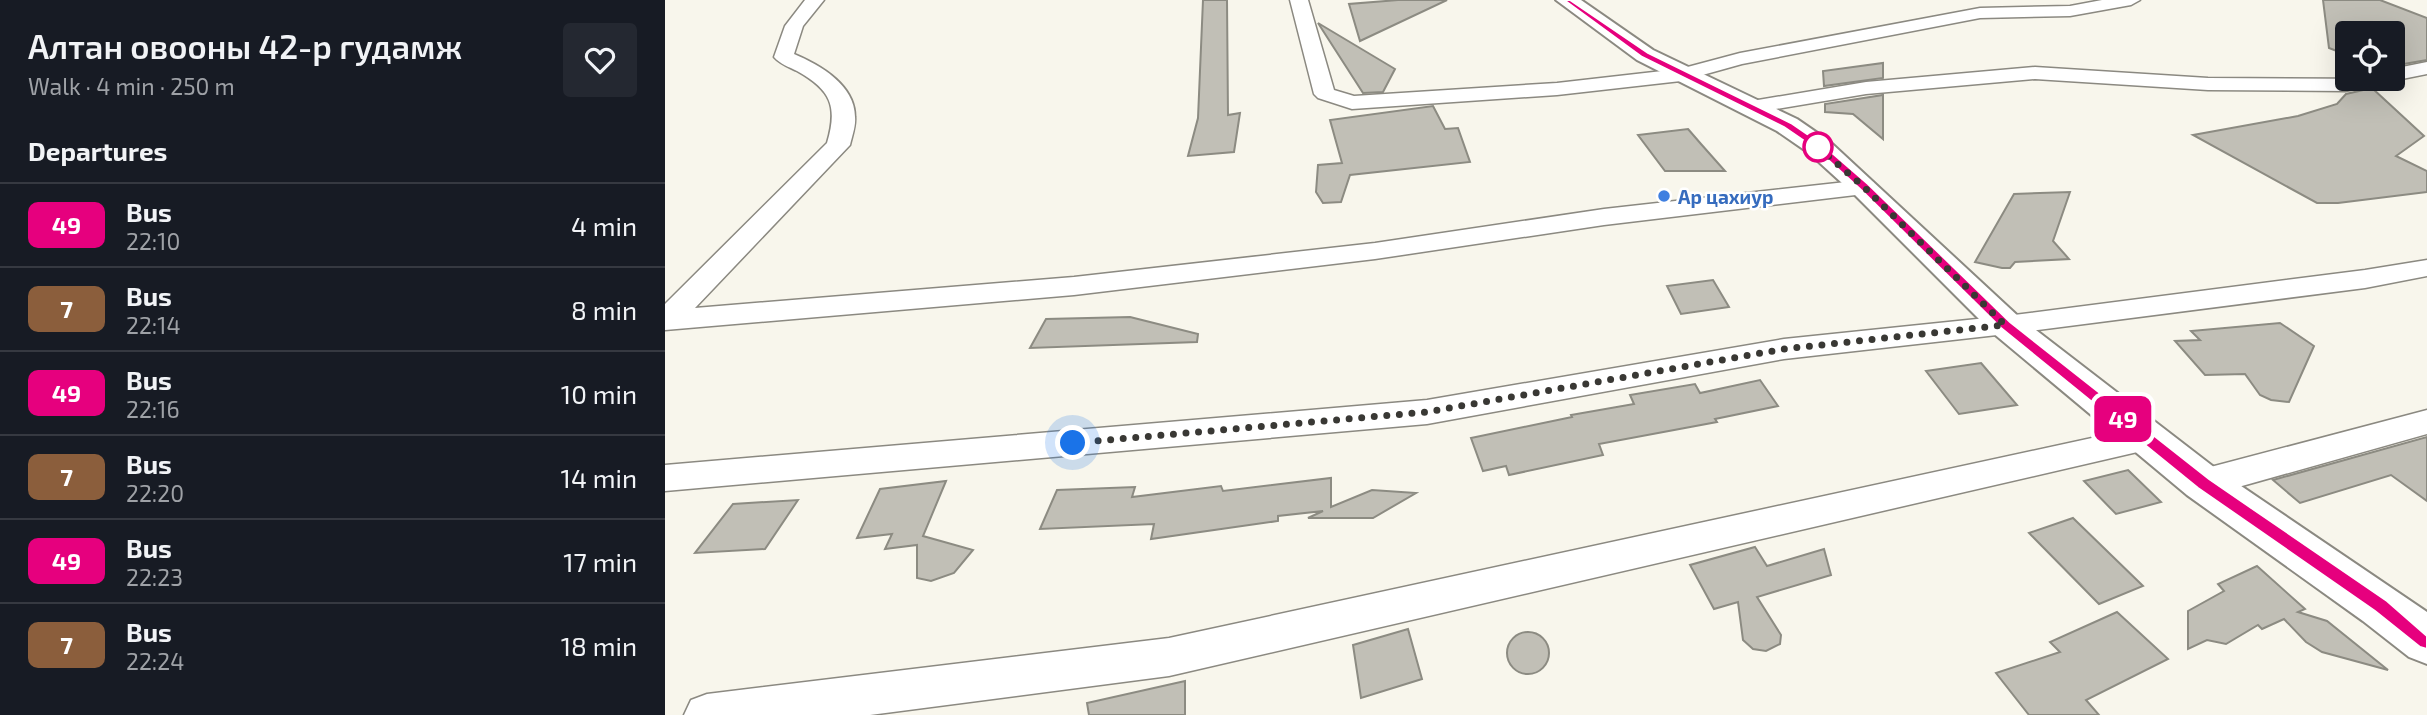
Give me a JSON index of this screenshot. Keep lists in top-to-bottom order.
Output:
{
  "places": ["Ар цахиур"],
  "lines": ["bus line 49"],
  "page": {
    "heading": [
      ["Алтан овооны 42-р гудамж", "Walk · 4 min · 250 m"],
      "Departures"
    ],
    "on_map": "49",
    "list": [
      {
        "mark": "49",
        "name": "Bus",
        "note": "22:10",
        "value": "4 min"
      },
      {
        "mark": "7",
        "name": "Bus",
        "note": "22:14",
        "value": "8 min"
      },
      {
        "mark": "49",
        "name": "Bus",
        "note": "22:16",
        "value": "10 min"
      },
      {
        "mark": "7",
        "name": "Bus",
        "note": "22:20",
        "value": "14 min"
      },
      {
        "mark": "49",
        "name": "Bus",
        "note": "22:23",
        "value": "17 min"
      },
      {
        "mark": "7",
        "name": "Bus",
        "note": "22:24",
        "value": "18 min"
      }
    ]
  }
}
